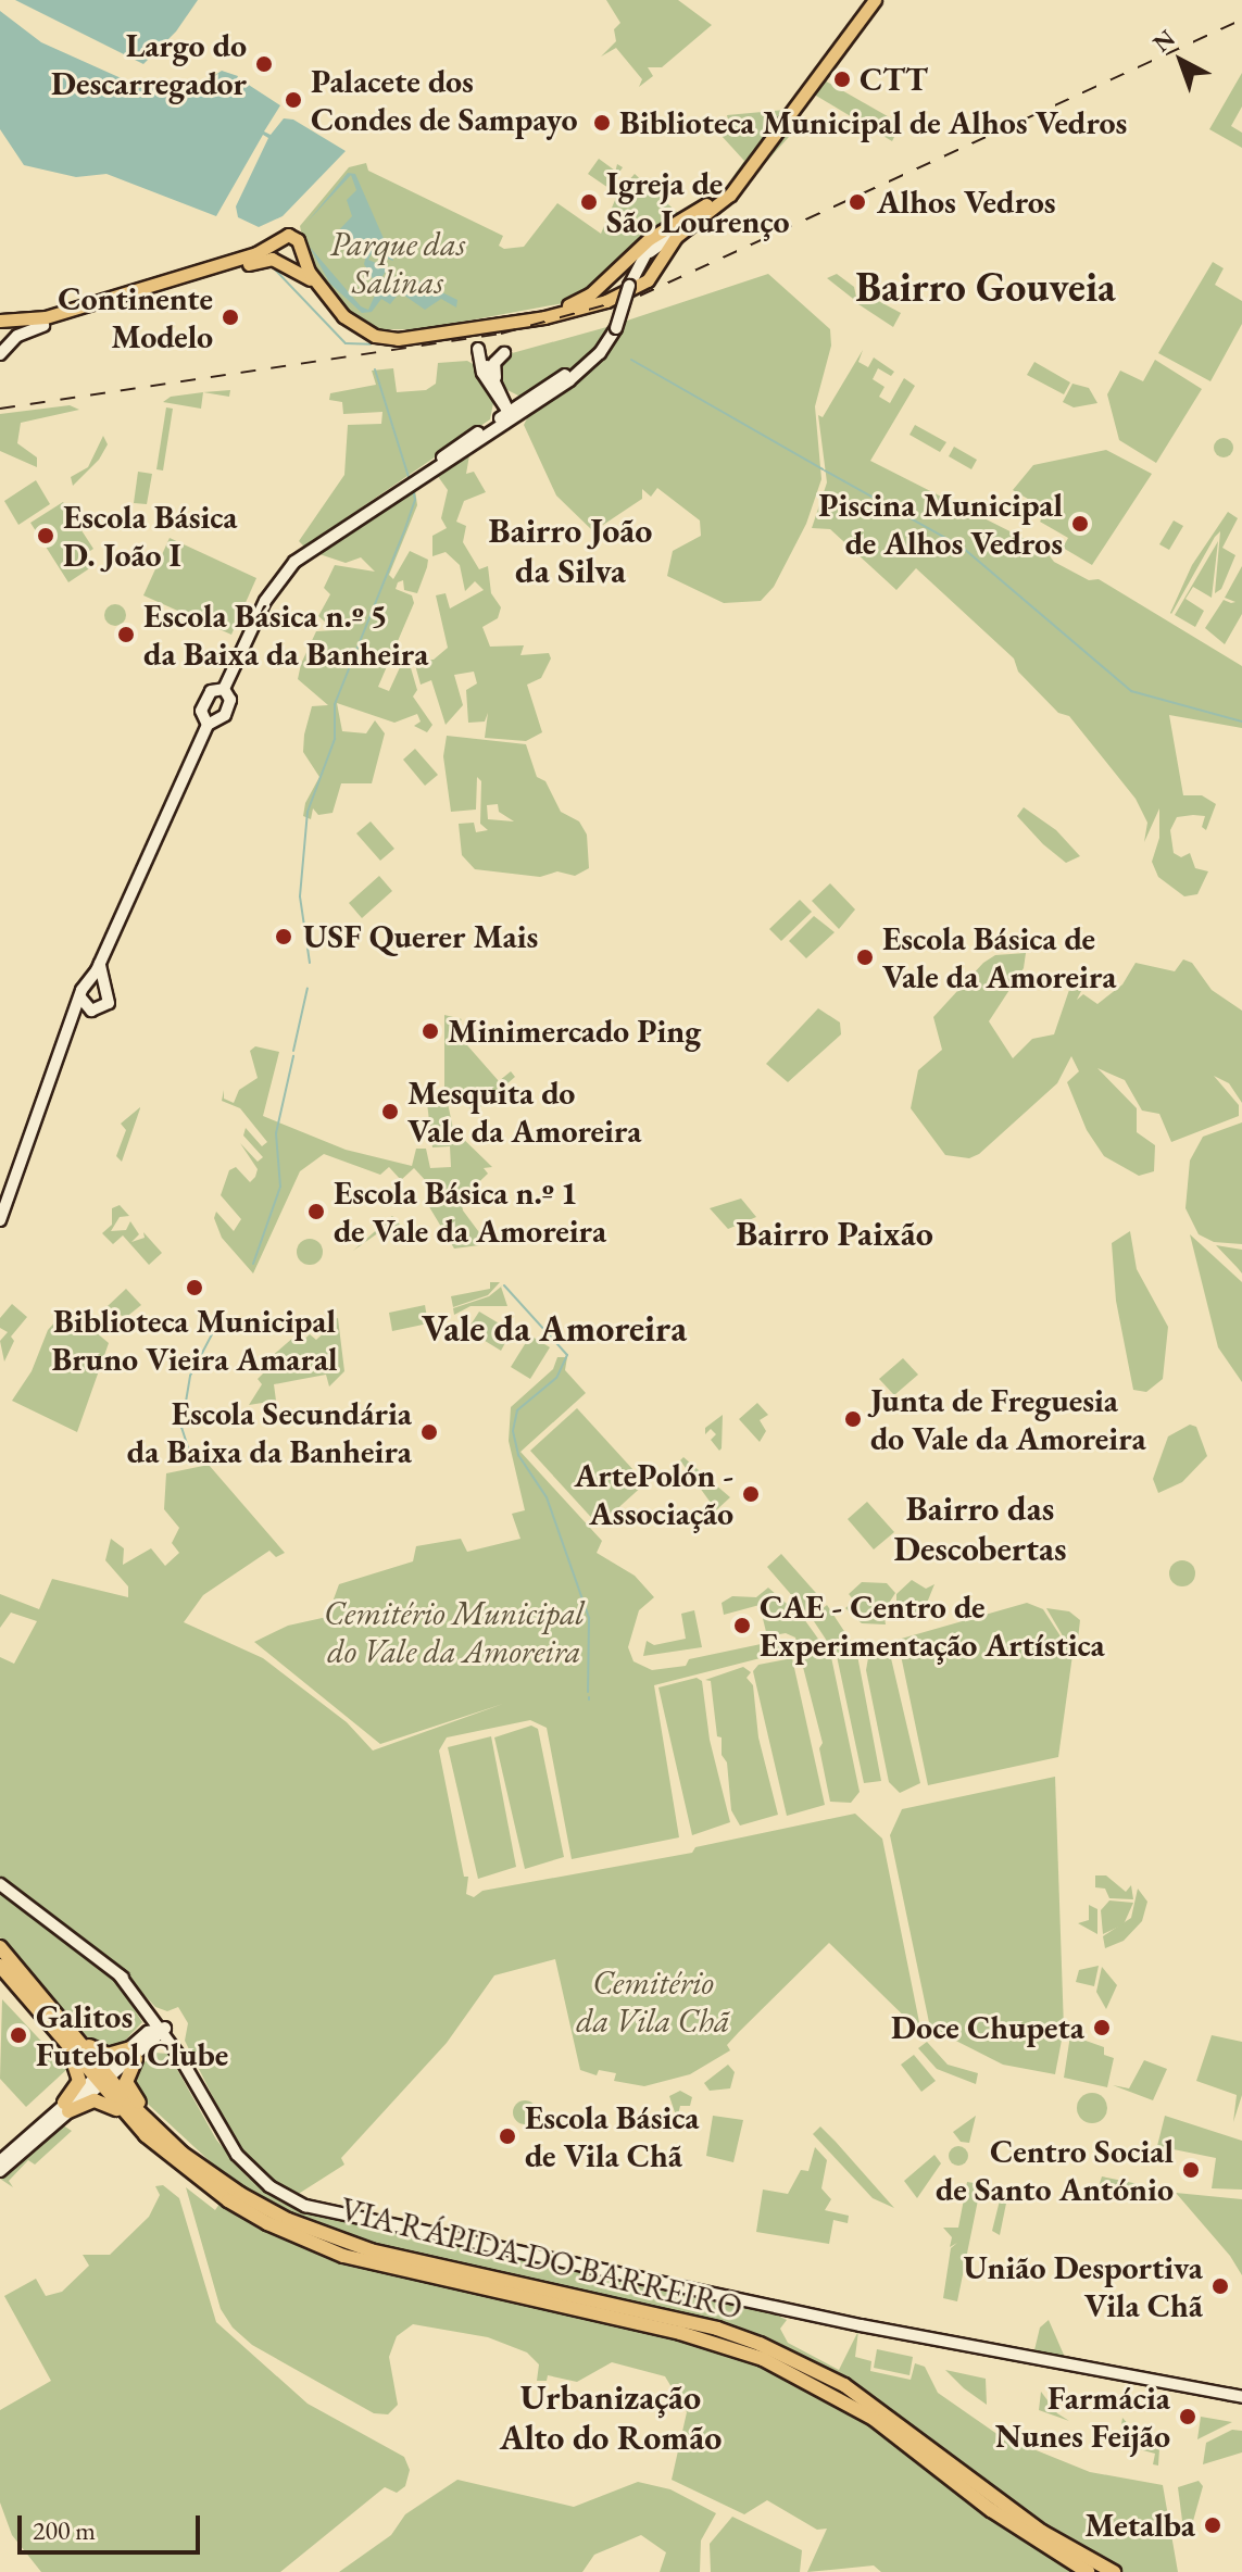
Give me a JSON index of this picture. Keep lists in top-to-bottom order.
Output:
{
  "streets": {
    "highway": ["VIA RÁPIDA DO BARREIRO"]
  },
  "districts": [
    "Bairro Gouveia",
    "Bairro João da Silva",
    "Bairro Paixão",
    "Vale da Amoreira",
    "Bairro das Descobertas",
    "Urbanização Alto do Romão"
  ],
  "parks": ["Parque das Salinas", "Cemitério Municipal do Vale da Amoreira", "Cemitério da Vila Chã"],
  "places": [
    "Largo do Descarregador",
    "CTT",
    "Palacete dos Condes de Sampayo",
    "Biblioteca Municipal de Alhos Vedros",
    "Igreja de São Lourenço",
    "Alhos Vedros",
    "Continente Modelo",
    "Piscina Municipal de Alhos Vedros",
    "Escola Básica D. João I",
    "Escola Básica n.º 5 da Baixa da Banheira",
    "USF Querer Mais",
    "Escola Básica de Vale da Amoreira",
    "Minimercado Ping",
    "Mesquita do Vale da Amoreira",
    "Escola Básica n.º 1 de Vale da Amoreira",
    "Biblioteca Municipal Bruno Vieira Amaral",
    "Junta de Freguesia do Vale da Amoreira",
    "Escola Secundária da Baixa da Banheira",
    "ArtePolón - Associação",
    "CAE - Centro de Experimentação Artística",
    "Doce Chupeta",
    "Galitos Futebol Clube",
    "Escola Básica de Vila Chã",
    "Centro Social de Santo António",
    "União Desportiva Vila Chã",
    "Farmácia Nunes Feijão",
    "Metalba"
  ],
  "scale_bar": "200 m",
  "north": "top left"
}
